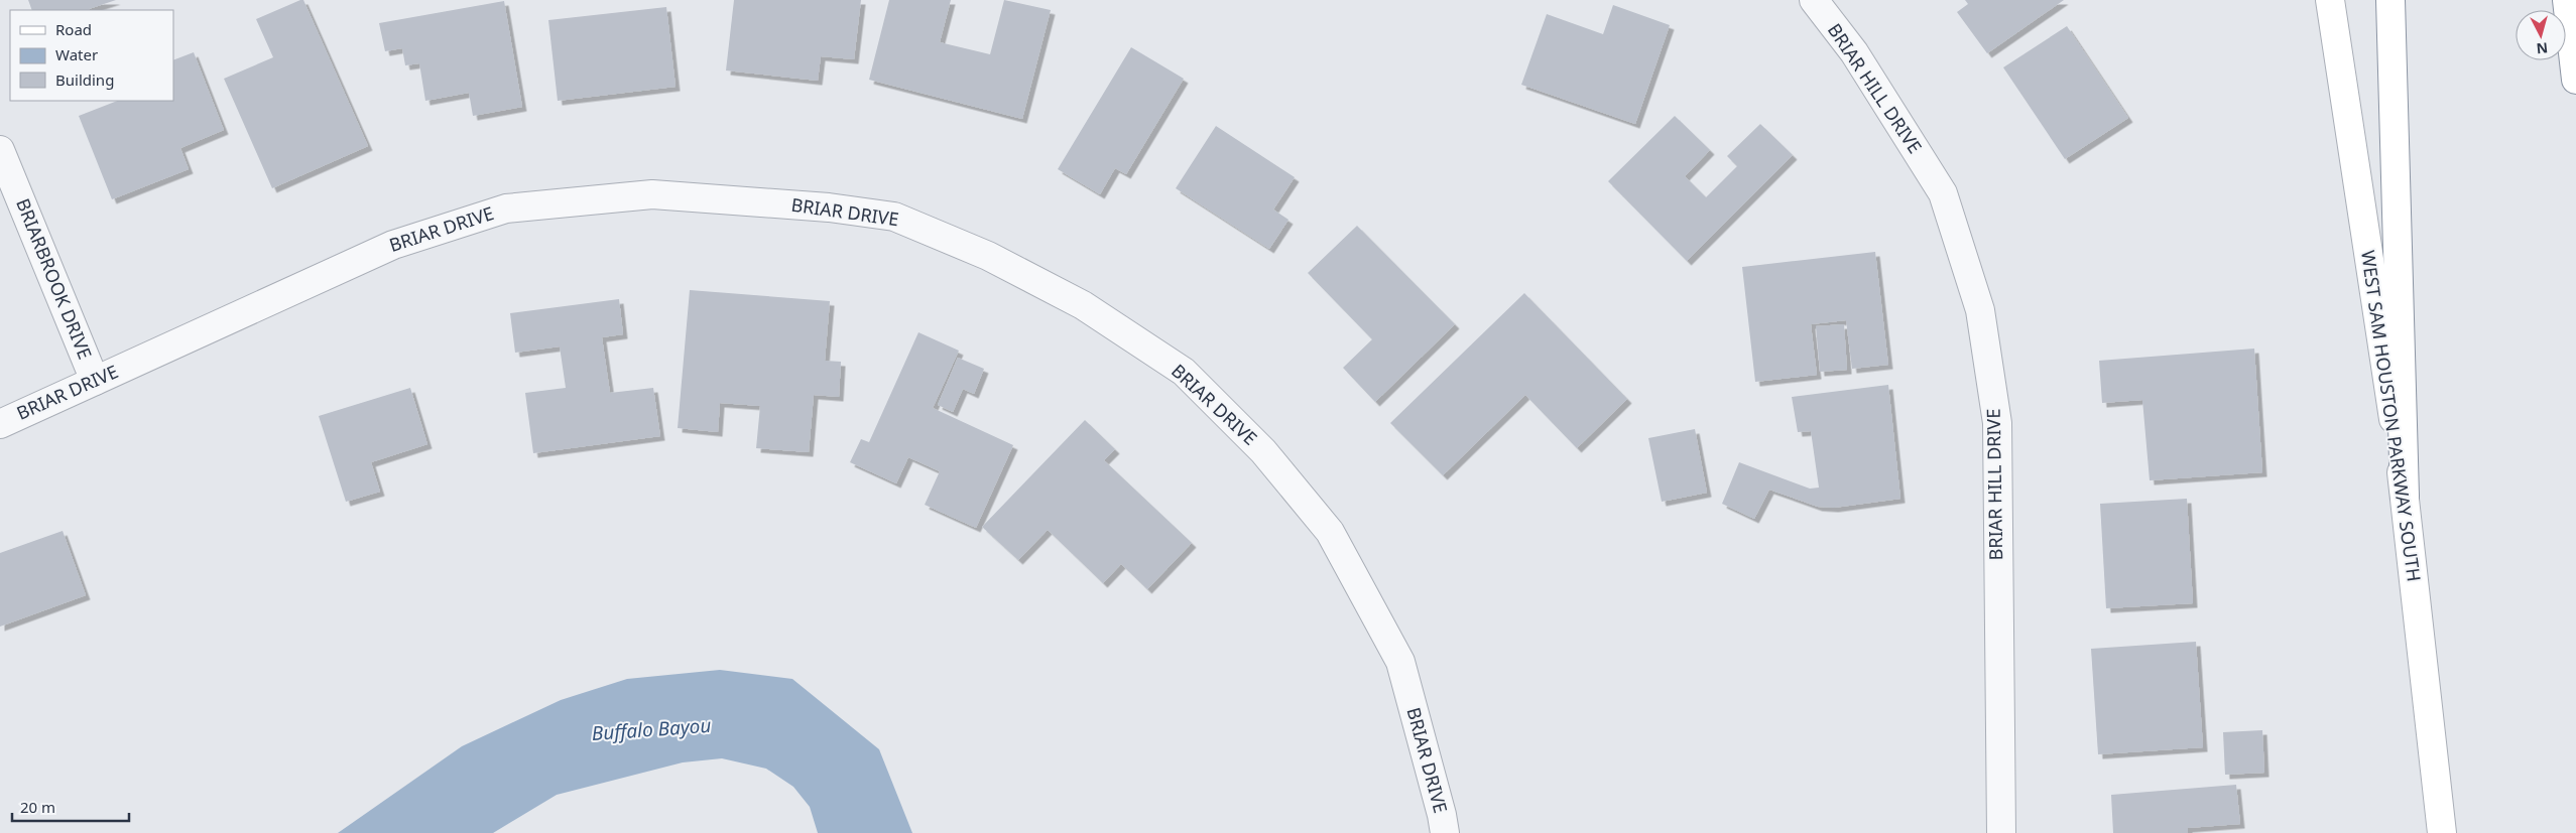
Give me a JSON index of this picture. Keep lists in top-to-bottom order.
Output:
{
  "streets": {
    "main road": ["WEST SAM HOUSTON PARKWAY SOUTH"],
    "street": ["BRIAR HILL DRIVE", "BRIAR DRIVE", "BRIARBROOK DRIVE"]
  },
  "crossings": [
    ["BRIAR DRIVE", "BRIARBROOK DRIVE"]
  ],
  "water": ["Buffalo Bayou"],
  "legend": ["Road", "Water", "Building"],
  "scale_bar": "20 m",
  "north": "bottom"
}
